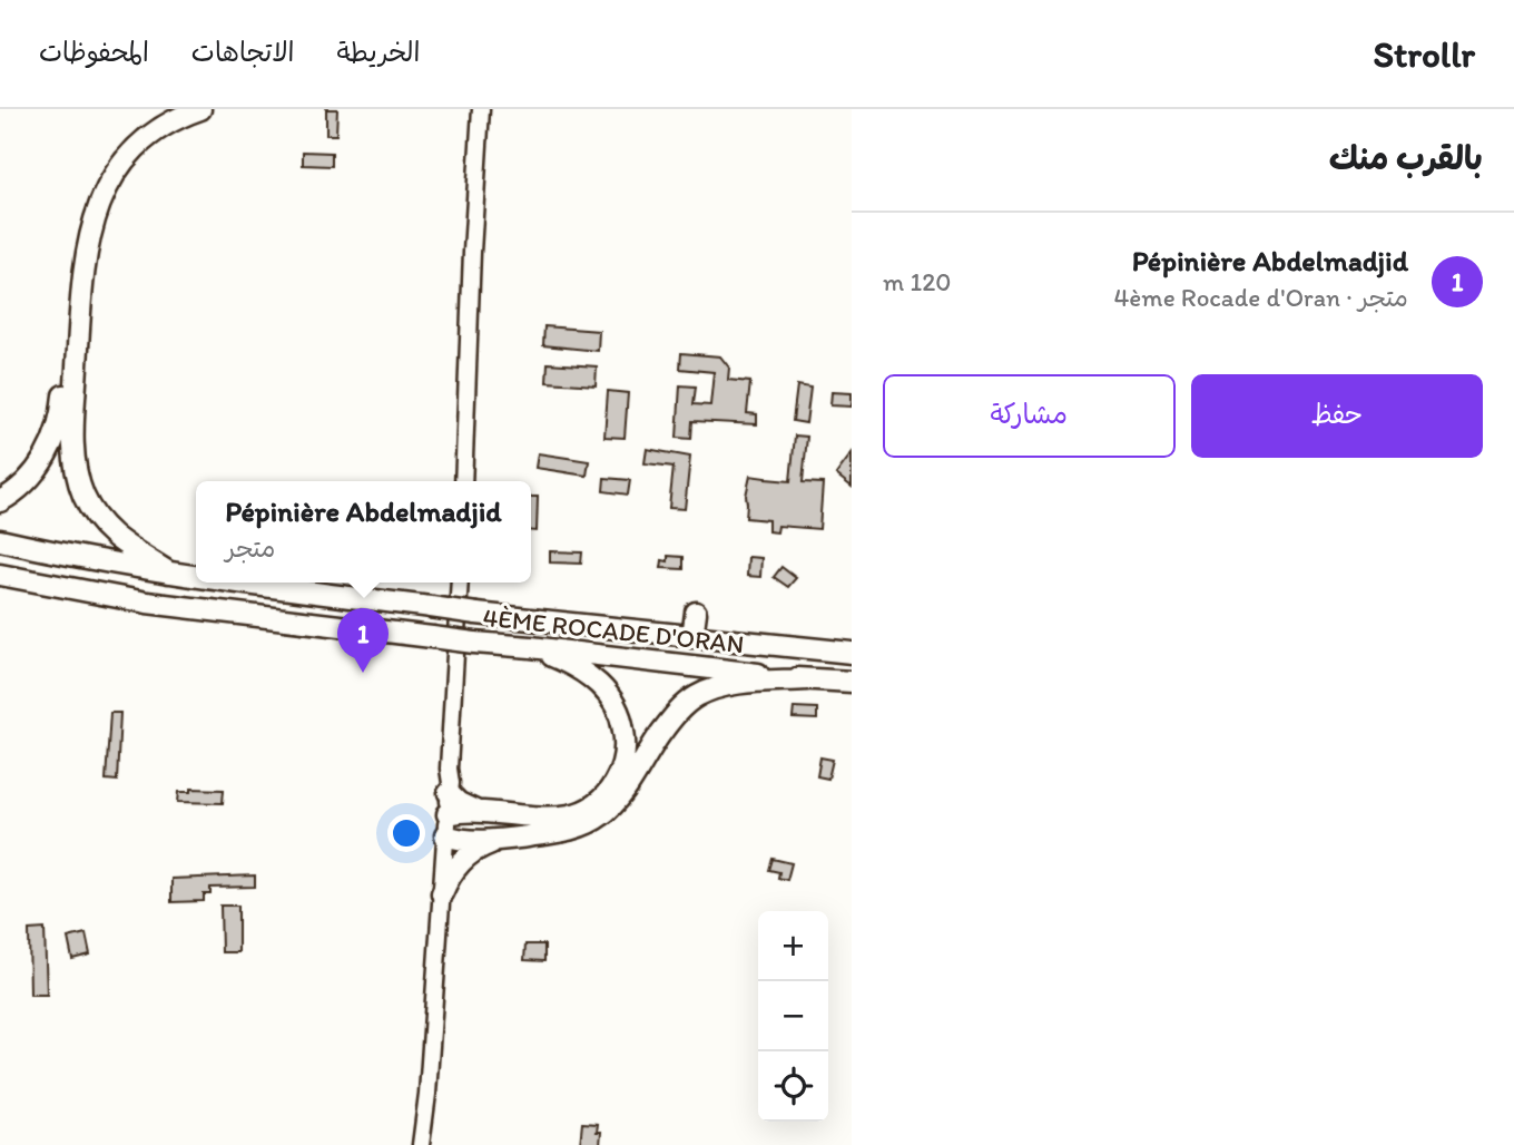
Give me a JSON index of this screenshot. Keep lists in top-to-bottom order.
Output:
{
  "streets": {
    "highway": ["4ÈME ROCADE D'ORAN"]
  },
  "page": {
    "header": "Strollr",
    "nav": ["الخريطة", "الاتجاهات", "المحفوظات"],
    "heading": "بالقرب منك",
    "list": [
      {
        "mark": "1",
        "name": "Pépinière Abdelmadjid",
        "note": "متجر · 4ème Rocade d'Oran",
        "value": "120 m"
      }
    ],
    "buttons": ["حفظ", "مشاركة"],
    "popup": ["Pépinière Abdelmadjid", "متجر"],
    "pins": "1",
    "map_buttons": ["+", "−"]
  }
}
